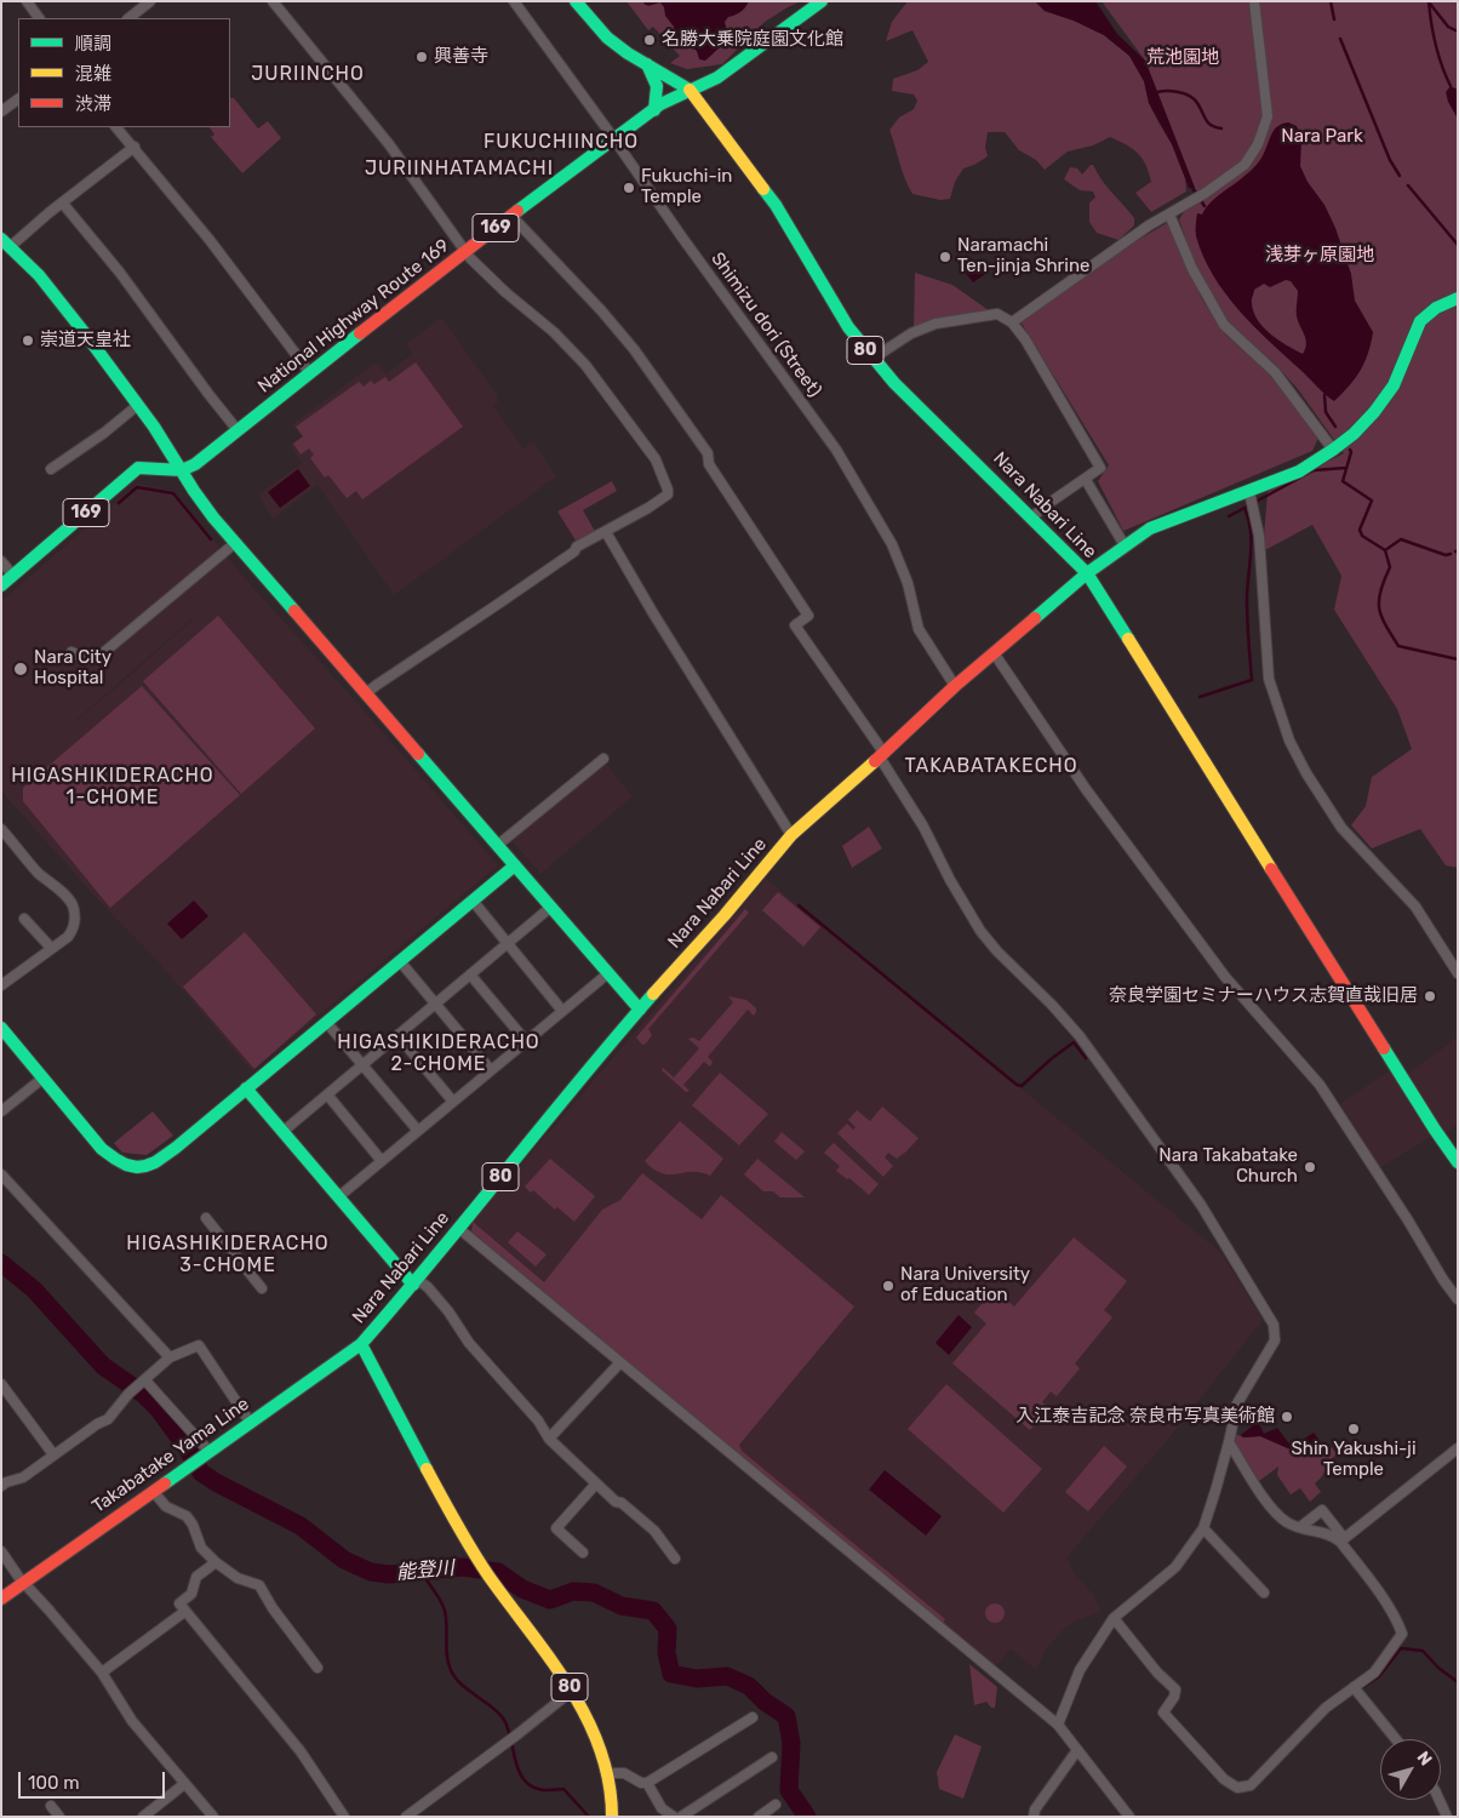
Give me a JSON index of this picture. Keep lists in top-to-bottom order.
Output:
{
  "streets": {
    "main road": [
      "169",
      "National Highway Route 169",
      "80",
      "Nara Nabari Line",
      "Takabatake Yama Line"
    ],
    "street": ["Shimizu dori (Street)"]
  },
  "crossings": [
    ["169", "National Highway Route 169"],
    ["National Highway Route 169", "Shimizu dori (Street)"],
    ["National Highway Route 169", "Nara Nabari Line"],
    ["Shimizu dori (Street)", "Nara Nabari Line"],
    ["Nara Nabari Line", "Takabatake Yama Line"]
  ],
  "districts": [
    "JURIINCHO",
    "FUKUCHIINCHO",
    "JURIINHATAMACHI",
    "TAKABATAKECHO",
    "HIGASHIKIDERACHO 1-CHOME",
    "HIGASHIKIDERACHO 2-CHOME",
    "HIGASHIKIDERACHO 3-CHOME"
  ],
  "water": ["能登川"],
  "parks": ["荒池園地", "Nara Park", "浅芽ヶ原園地"],
  "places": [
    "名勝大乗院庭園文化館",
    "興善寺",
    "Fukuchi-in Temple",
    "Naramachi Ten-jinja Shrine",
    "崇道天皇社",
    "Nara City Hospital",
    "奈良学園セミナーハウス志賀直哉旧居",
    "Nara Takabatake Church",
    "Nara University of Education",
    "入江泰吉記念 奈良市写真美術館",
    "Shin Yakushi-ji Temple"
  ],
  "legend": ["順調", "混雑", "渋滞"],
  "scale_bar": "100 m",
  "north": "top right"
}
